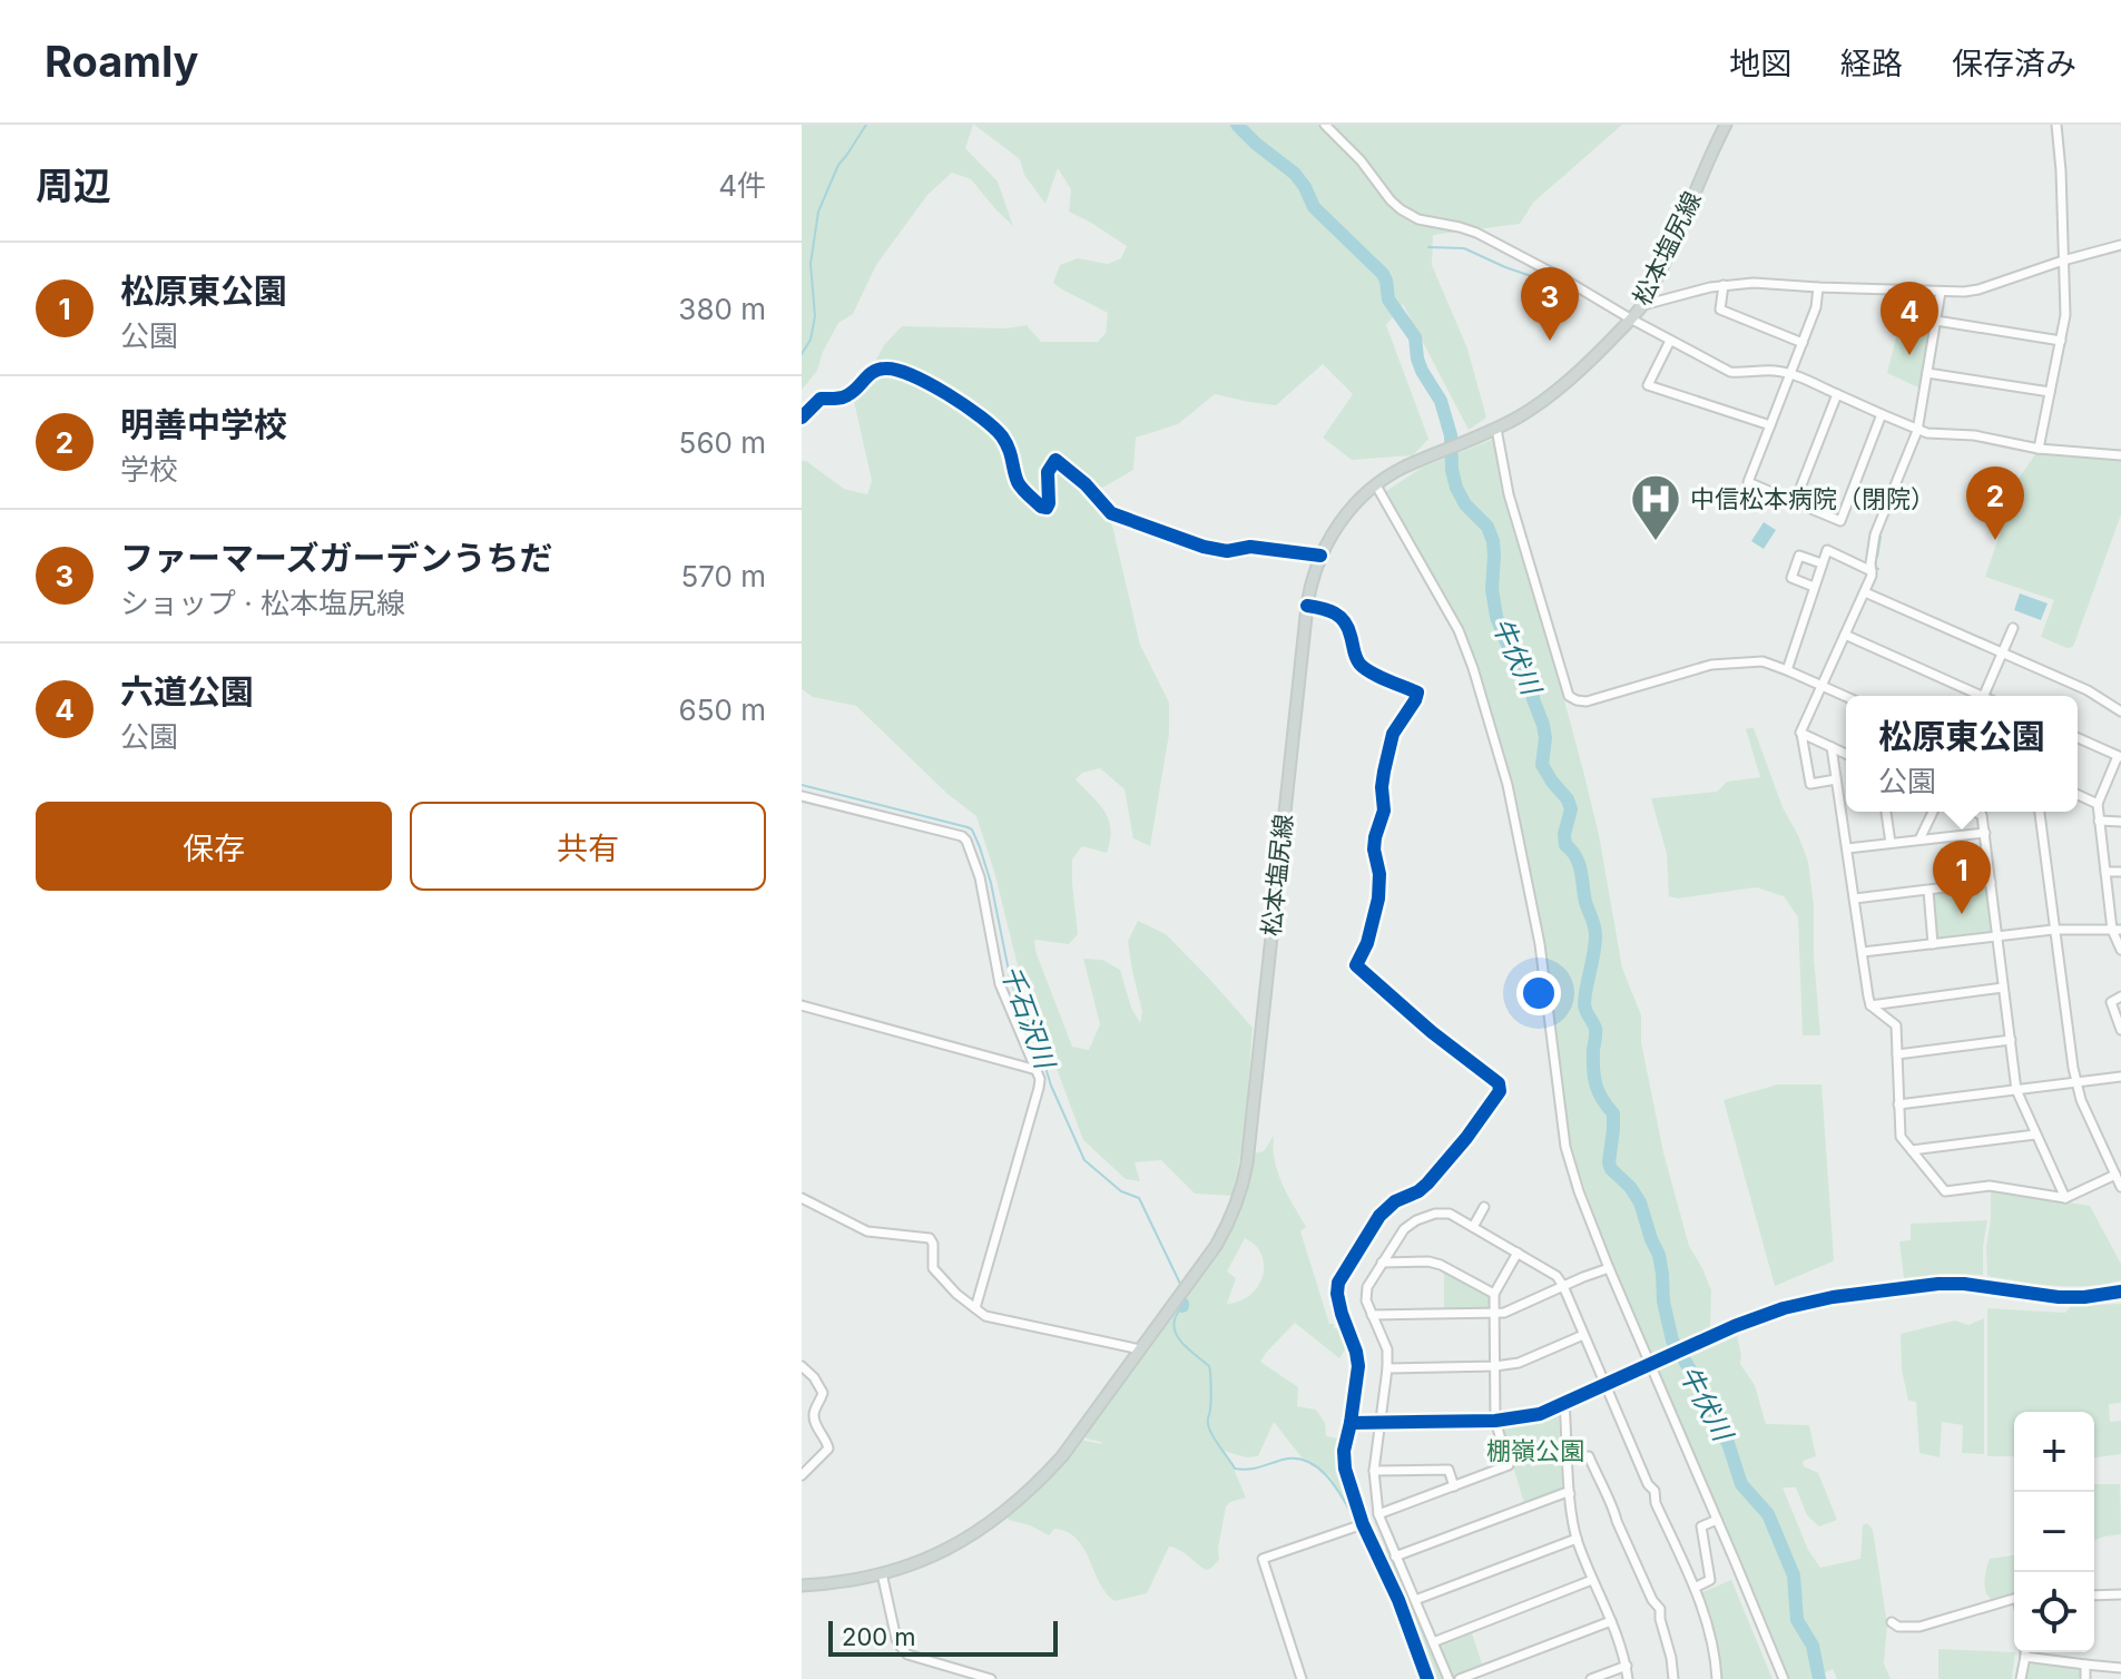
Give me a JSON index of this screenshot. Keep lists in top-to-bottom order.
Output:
{
  "streets": {
    "main road": ["松本塩尻線"]
  },
  "water": ["牛伏川", "千石沢川"],
  "parks": ["棚嶺公園"],
  "places": {
    "hospital": ["中信松本病院（閉院）"]
  },
  "scale_bar": "200 m",
  "page": {
    "header": "Roamly",
    "nav": ["地図", "経路", "保存済み"],
    "heading": ["周辺", "4件"],
    "list": [
      {
        "mark": "1",
        "name": "松原東公園",
        "note": "公園",
        "value": "380 m"
      },
      {
        "mark": "2",
        "name": "明善中学校",
        "note": "学校",
        "value": "560 m"
      },
      {
        "mark": "3",
        "name": "ファーマーズガーデンうちだ",
        "note": "ショップ · 松本塩尻線",
        "value": "570 m"
      },
      {
        "mark": "4",
        "name": "六道公園",
        "note": "公園",
        "value": "650 m"
      }
    ],
    "pins": [
      "3",
      "4",
      "2",
      "1"
    ],
    "popup": ["松原東公園", "公園"],
    "buttons": ["保存", "共有"],
    "map_buttons": ["+", "−"],
    "scale": "200 m"
  }
}
